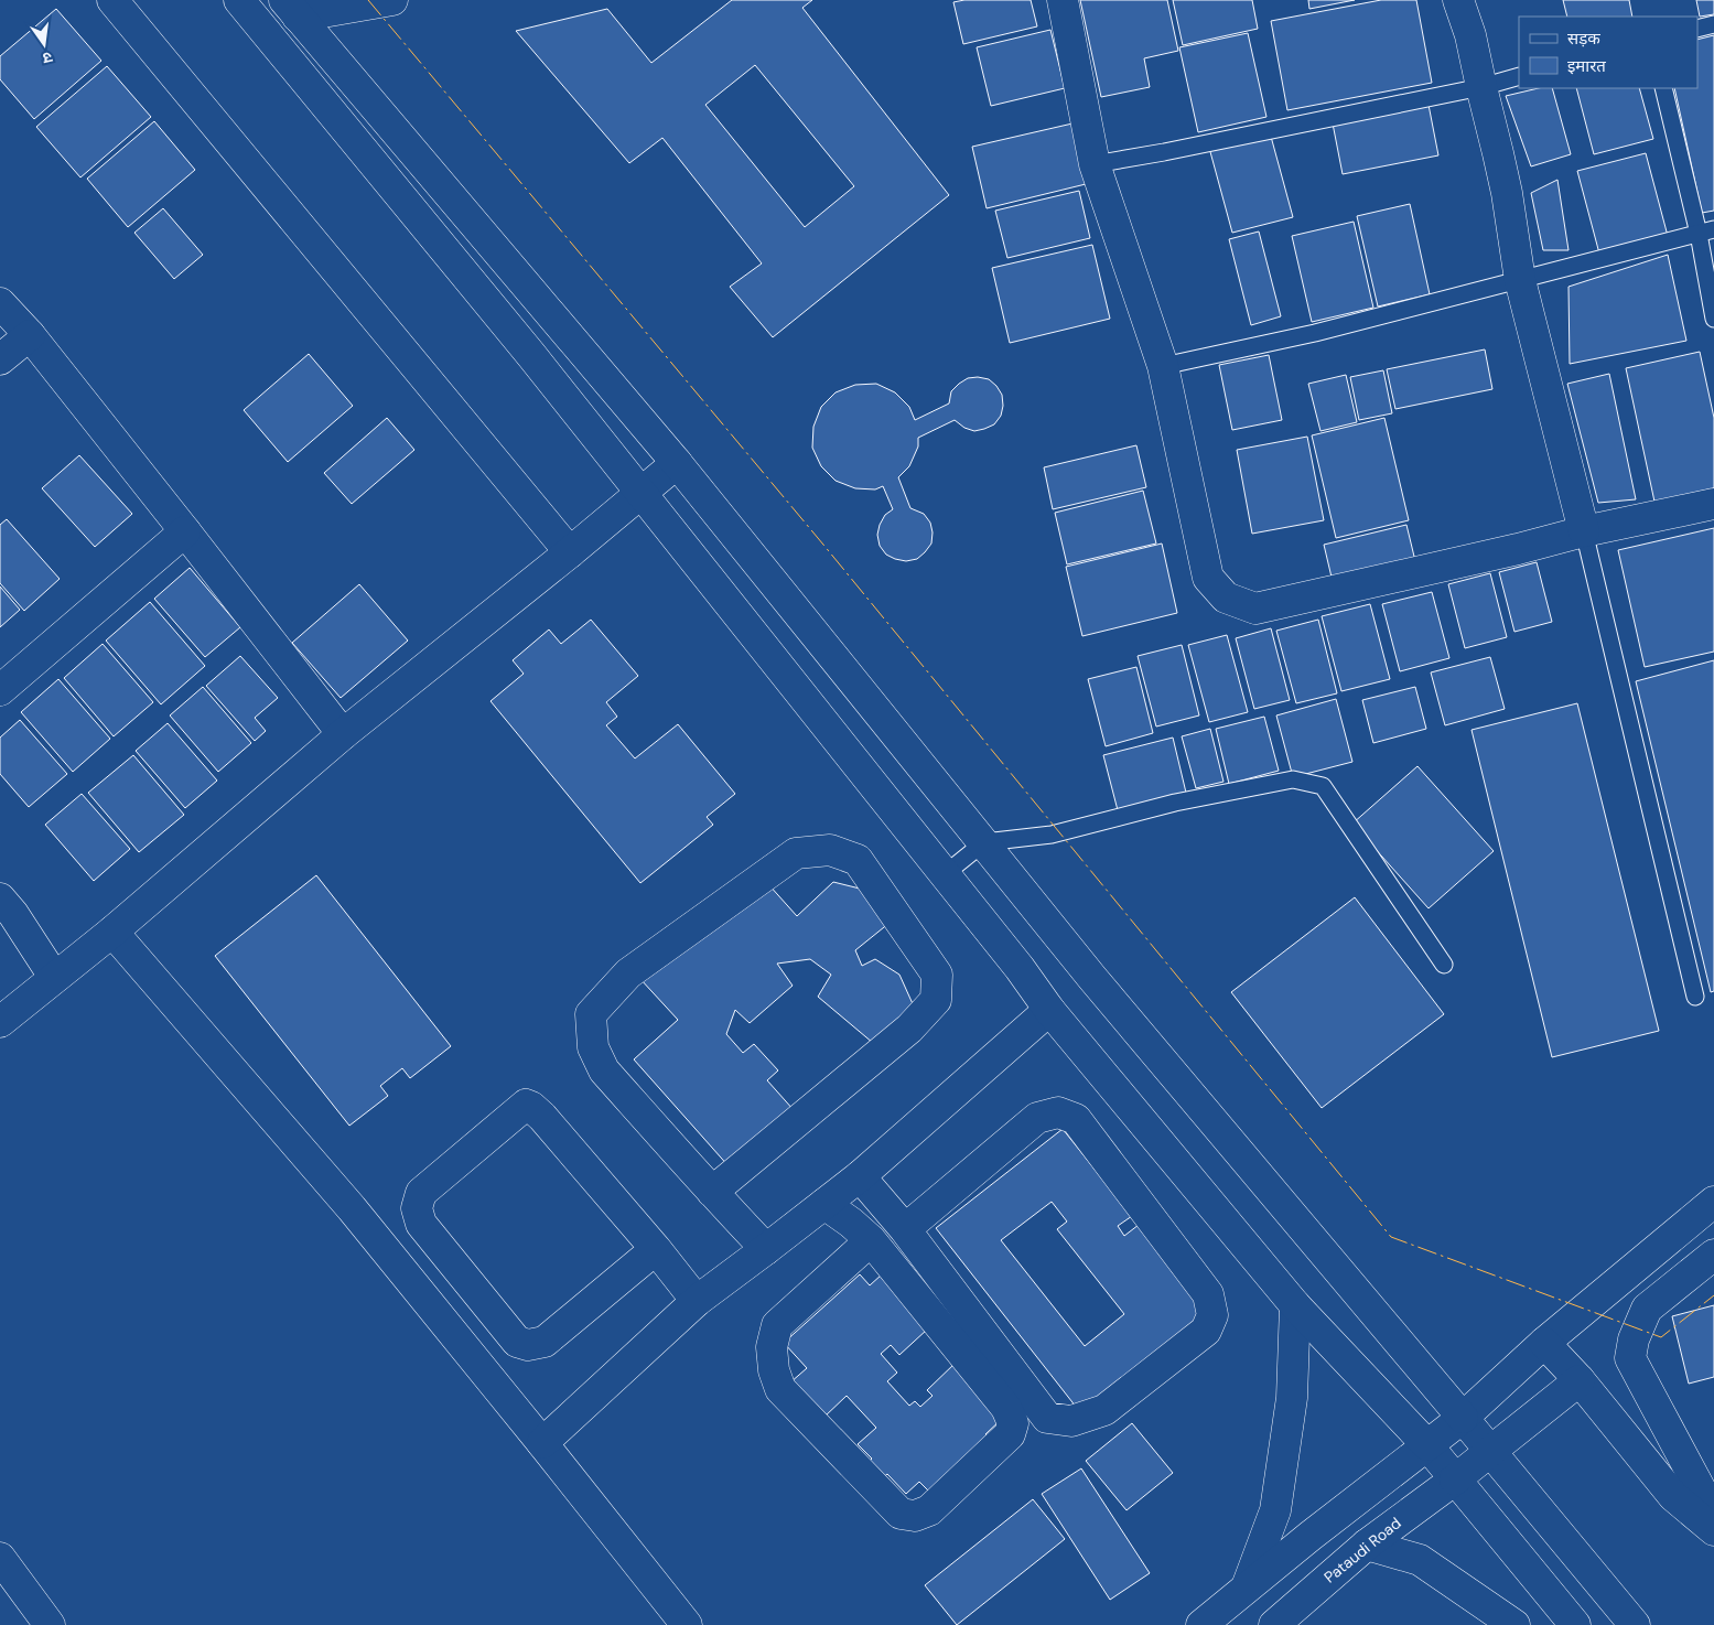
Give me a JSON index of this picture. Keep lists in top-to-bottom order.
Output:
{
  "streets": {
    "main road": ["Pataudi Road"]
  },
  "legend": ["सड़क", "इमारत"],
  "north": "bottom"
}
